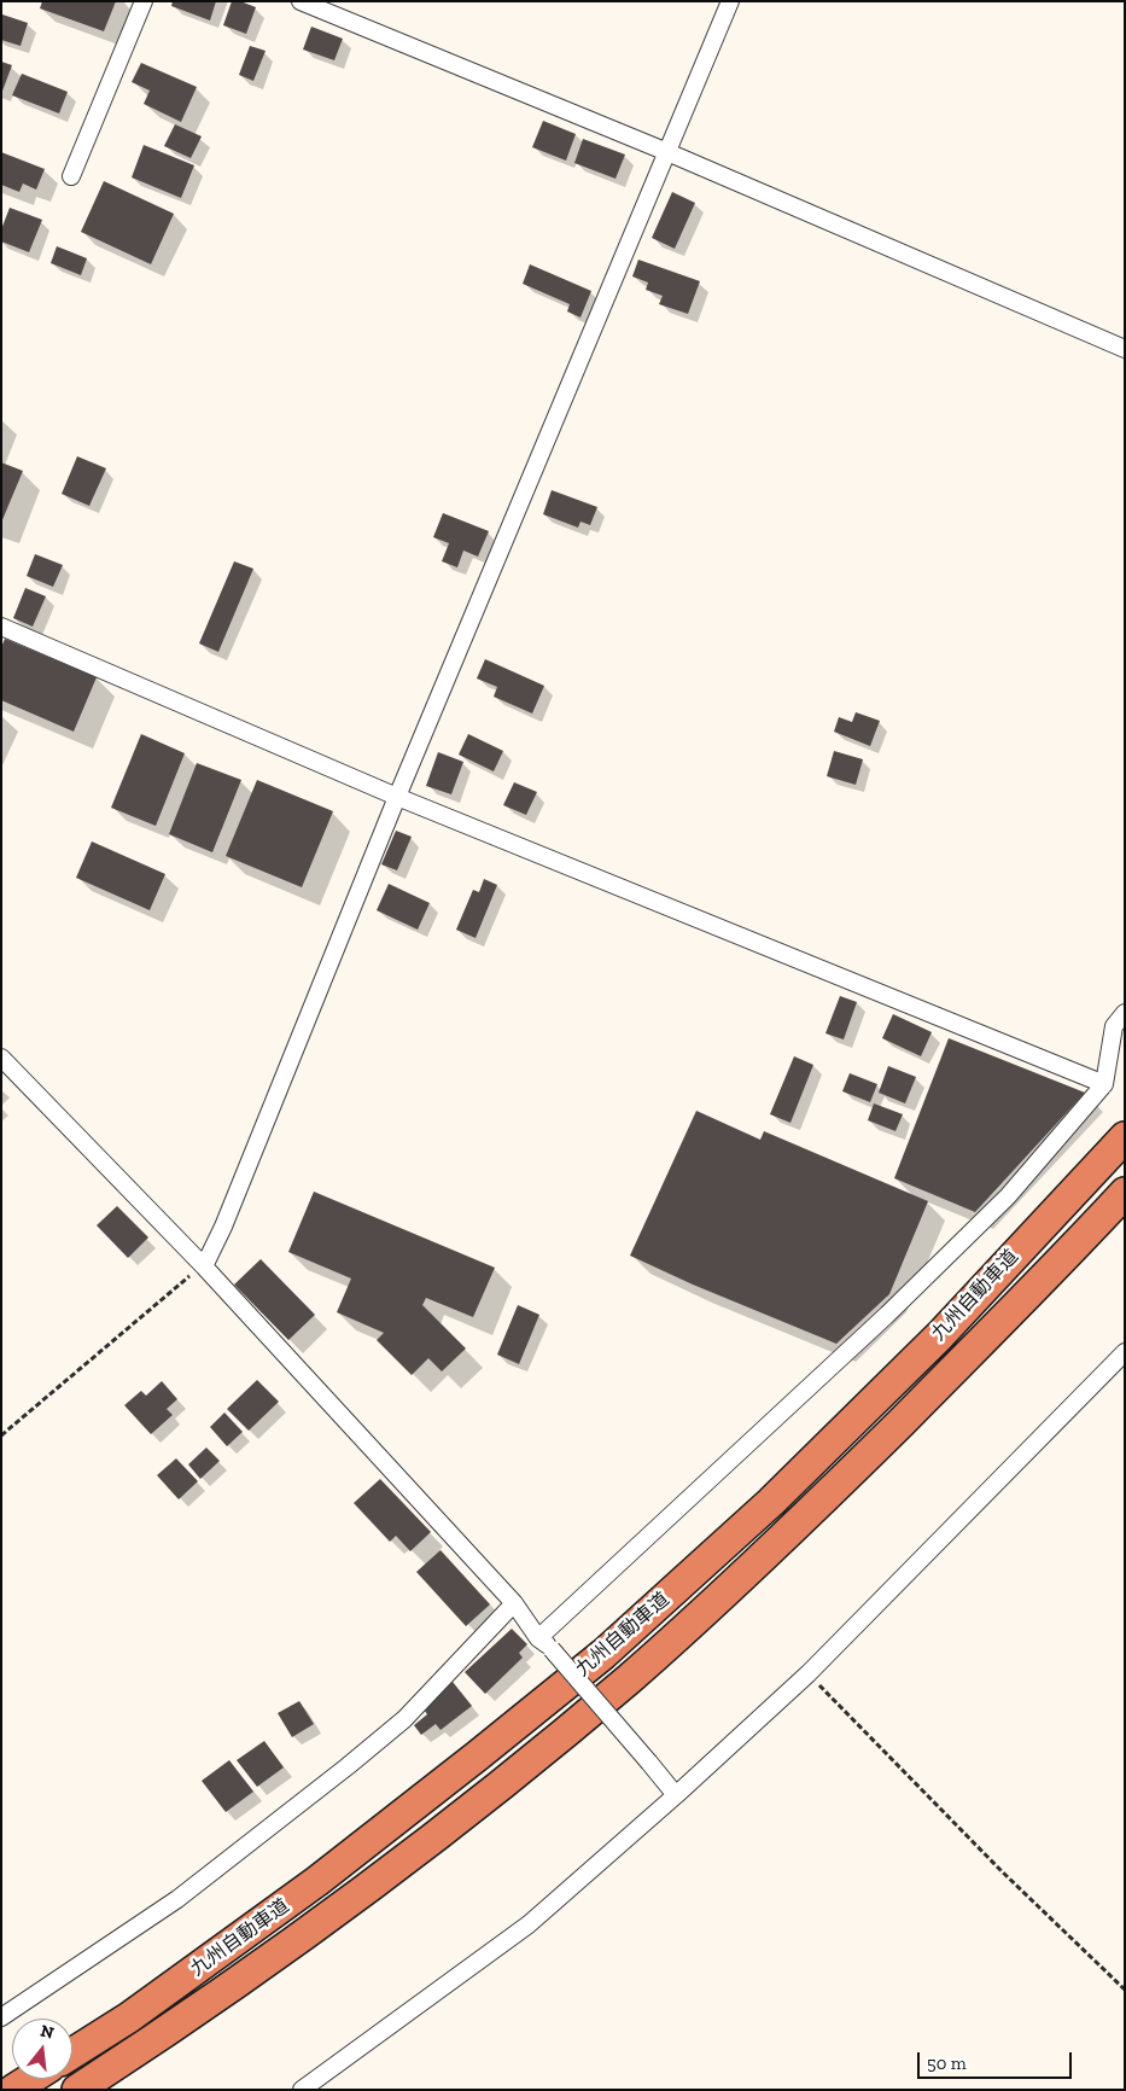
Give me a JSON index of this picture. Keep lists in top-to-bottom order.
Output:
{
  "streets": {
    "highway": ["九州自動車道"]
  },
  "scale_bar": "50 m",
  "north": "top"
}
